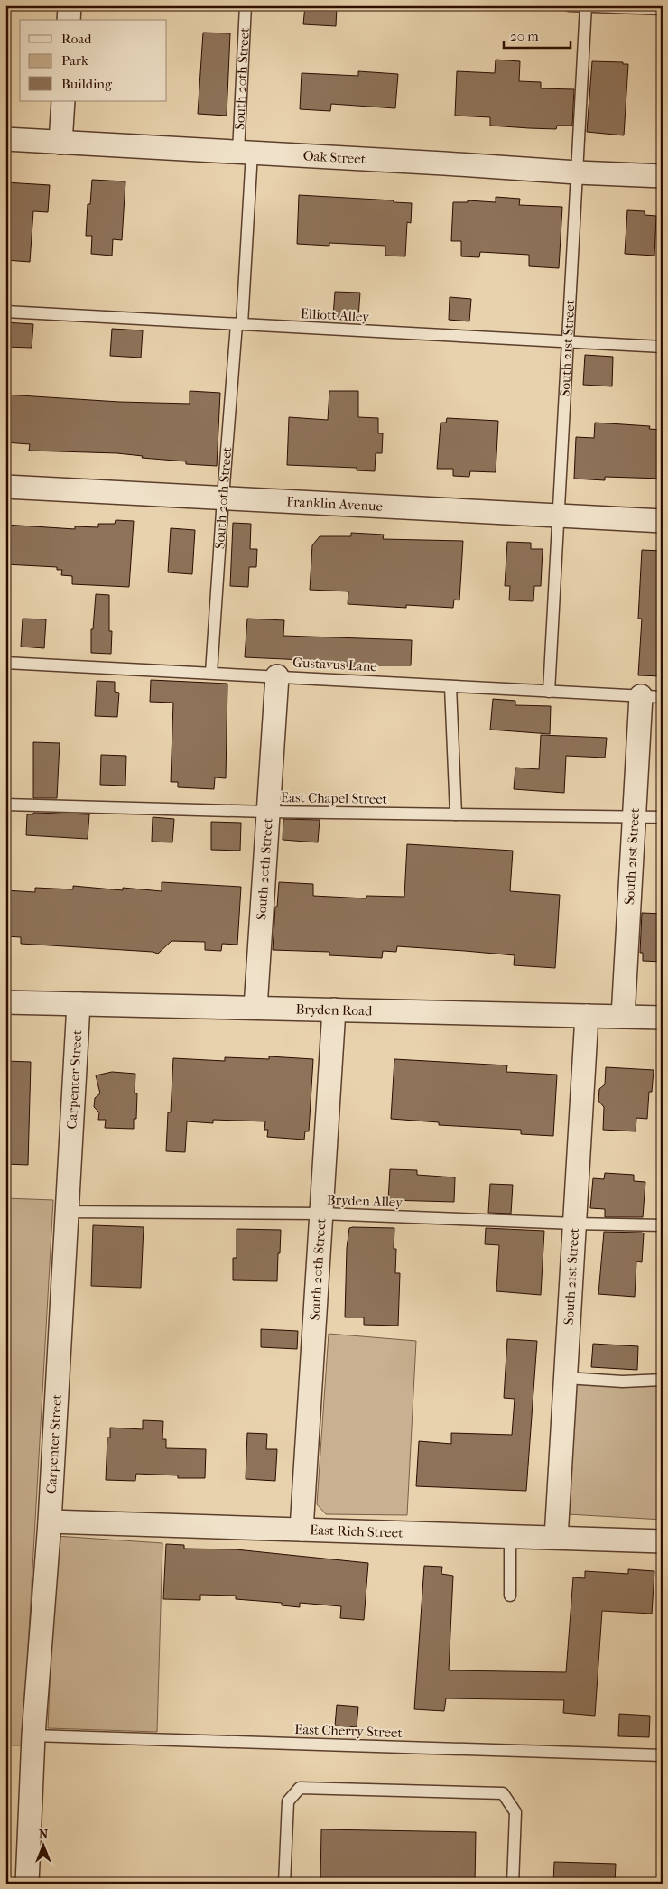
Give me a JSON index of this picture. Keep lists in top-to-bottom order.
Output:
{
  "streets": {
    "street": [
      "South 20th Street",
      "Oak Street",
      "South 21st Street",
      "Franklin Avenue",
      "Bryden Road",
      "Carpenter Street",
      "East Rich Street"
    ],
    "lane": [
      "Elliott Alley",
      "Gustavus Lane",
      "East Chapel Street",
      "Bryden Alley",
      "East Cherry Street"
    ]
  },
  "crossings": [
    ["South 20th Street", "Oak Street"],
    ["South 20th Street", "Elliott Alley"],
    ["South 20th Street", "Franklin Avenue"],
    ["South 20th Street", "Gustavus Lane"],
    ["South 20th Street", "East Chapel Street"],
    ["South 20th Street", "Bryden Road"],
    ["South 20th Street", "Bryden Alley"],
    ["South 20th Street", "East Rich Street"],
    ["Oak Street", "South 21st Street"],
    ["Elliott Alley", "South 21st Street"],
    ["South 21st Street", "Franklin Avenue"],
    ["South 21st Street", "Gustavus Lane"],
    ["South 21st Street", "East Chapel Street"],
    ["South 21st Street", "Bryden Road"],
    ["South 21st Street", "Bryden Alley"],
    ["South 21st Street", "East Rich Street"],
    ["Bryden Road", "Carpenter Street"],
    ["Carpenter Street", "Bryden Alley"],
    ["Carpenter Street", "East Rich Street"],
    ["Carpenter Street", "East Cherry Street"]
  ],
  "legend": ["Road", "Park", "Building"],
  "scale_bar": "20 m",
  "north": "top"
}
